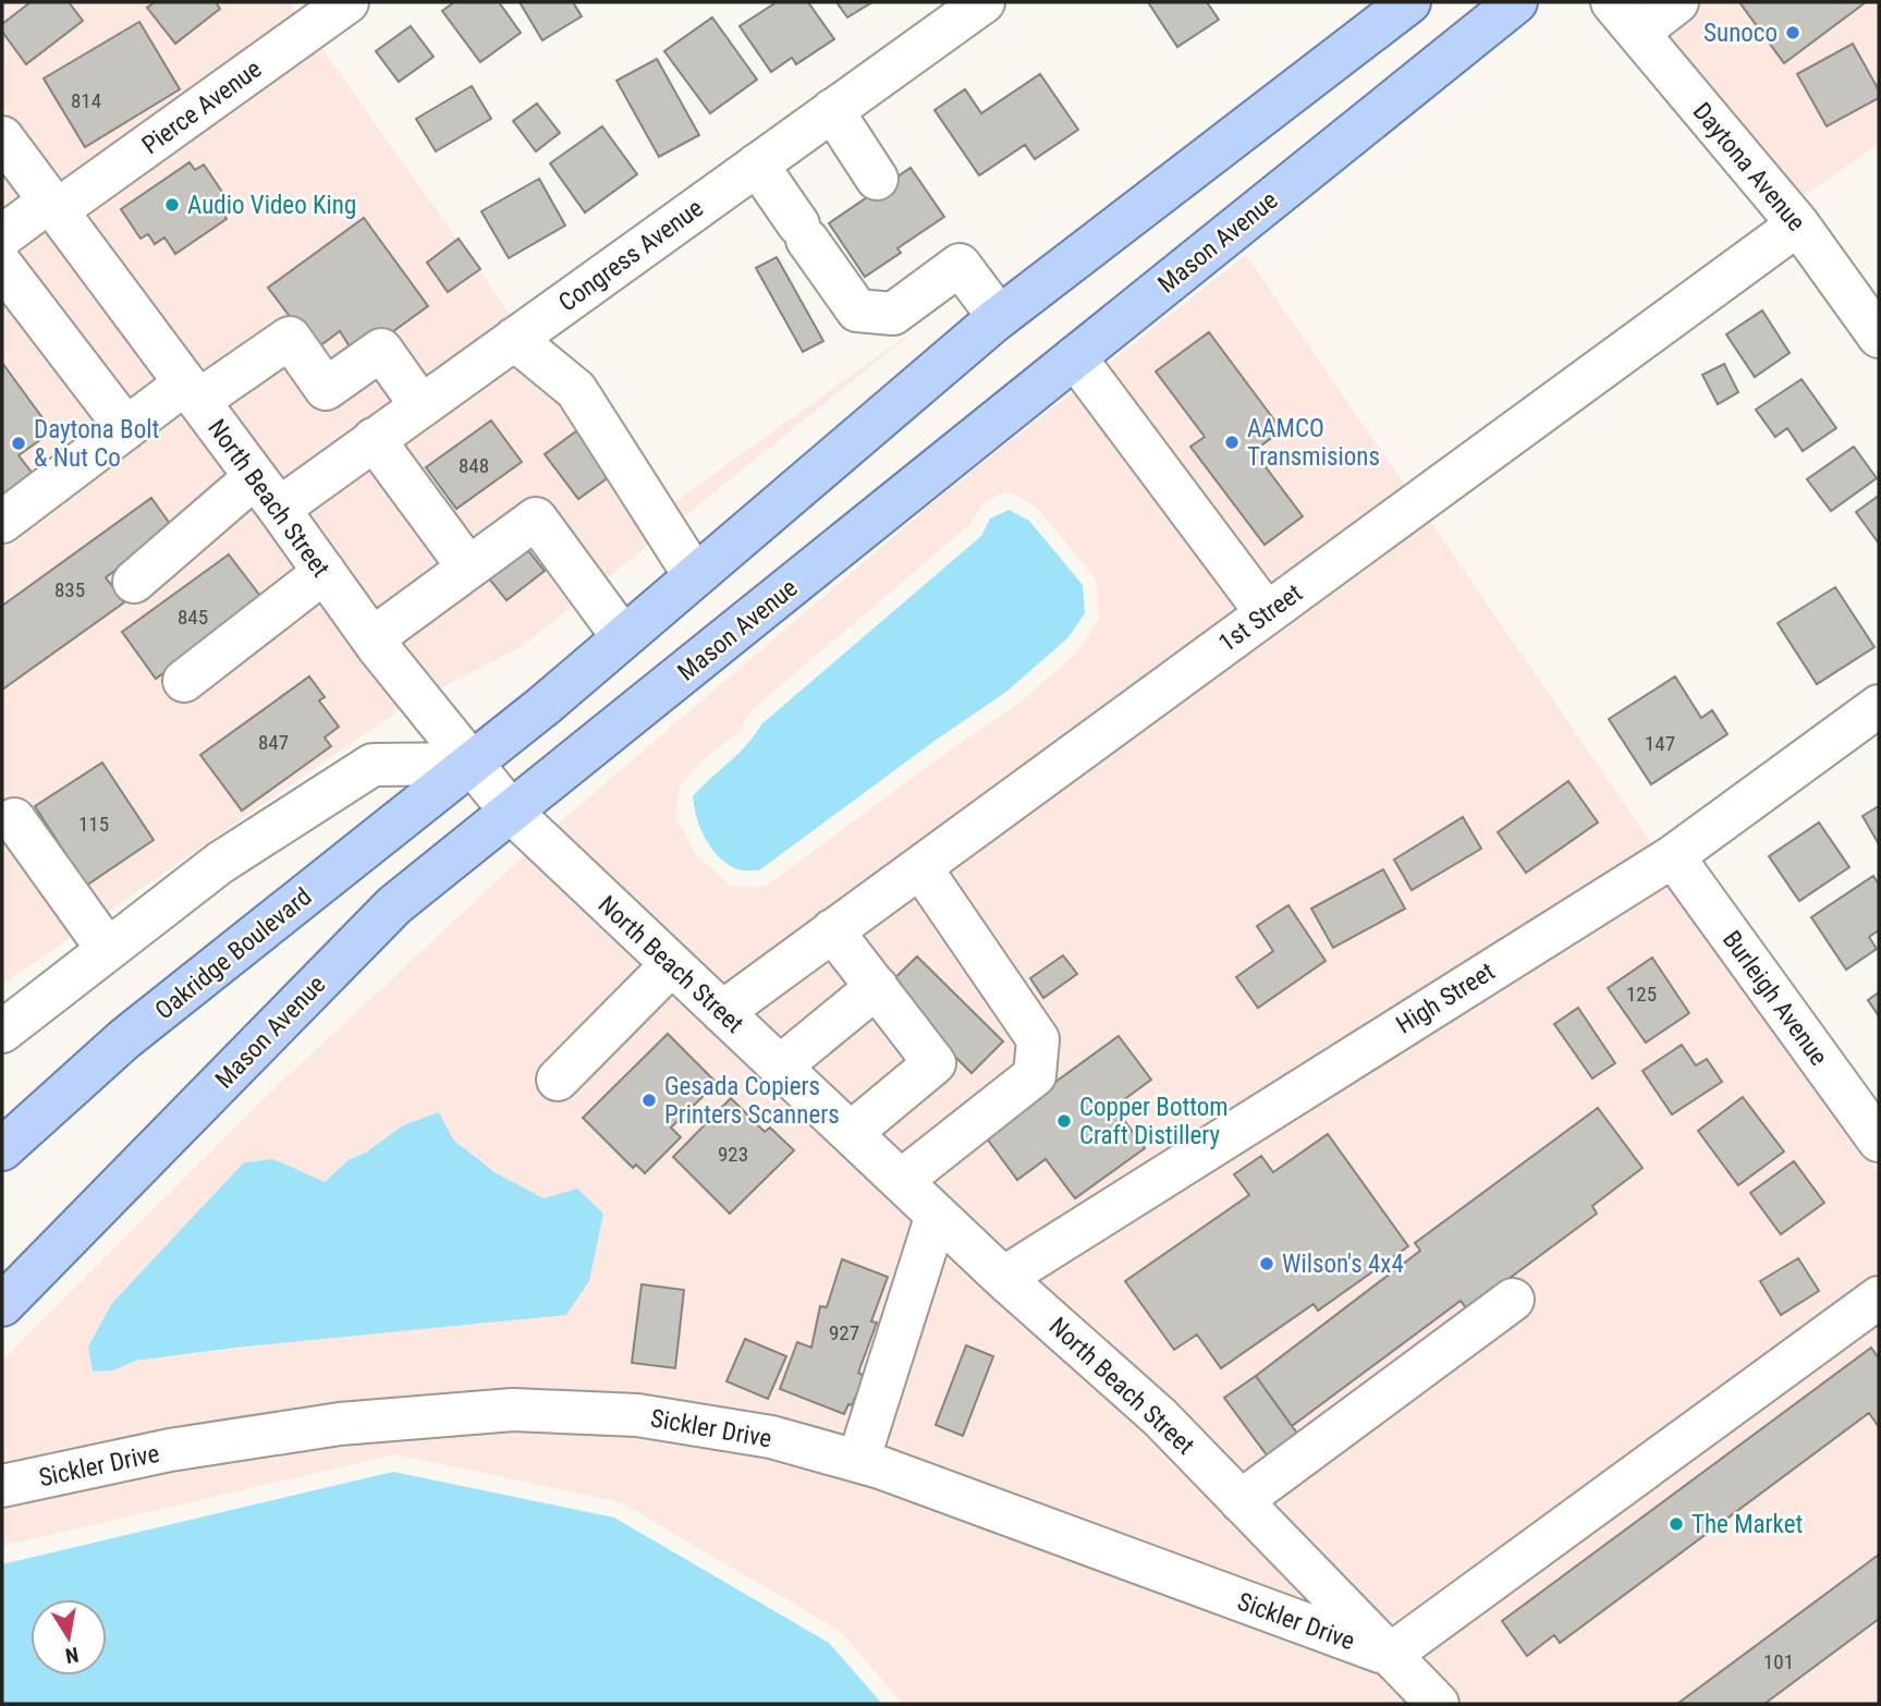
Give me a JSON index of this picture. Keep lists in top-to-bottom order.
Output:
{
  "streets": {
    "main road": ["Mason Avenue", "Oakridge Boulevard"],
    "street": [
      "Pierce Avenue",
      "Daytona Avenue",
      "Congress Avenue",
      "North Beach Street",
      "1st Street",
      "High Street",
      "Burleigh Avenue",
      "Sickler Drive"
    ]
  },
  "crossings": [
    ["Pierce Avenue", "North Beach Street"],
    ["Daytona Avenue", "1st Street"],
    ["Mason Avenue", "North Beach Street"],
    ["Congress Avenue", "North Beach Street"],
    ["North Beach Street", "1st Street"],
    ["North Beach Street", "Oakridge Boulevard"],
    ["North Beach Street", "High Street"],
    ["North Beach Street", "Sickler Drive"],
    ["High Street", "Burleigh Avenue"]
  ],
  "places": [
    "Sunoco",
    "Audio Video King",
    "AAMCO Transmisions",
    "Daytona Bolt & Nut Co",
    "Gesada Copiers Printers Scanners",
    "Copper Bottom Craft Distillery",
    "Wilson's 4x4",
    "The Market"
  ],
  "house_numbers": [
    "814",
    "848",
    "835",
    "845",
    "847",
    "147",
    "115",
    "125",
    "923",
    "927",
    "101"
  ],
  "north": "bottom"
}
